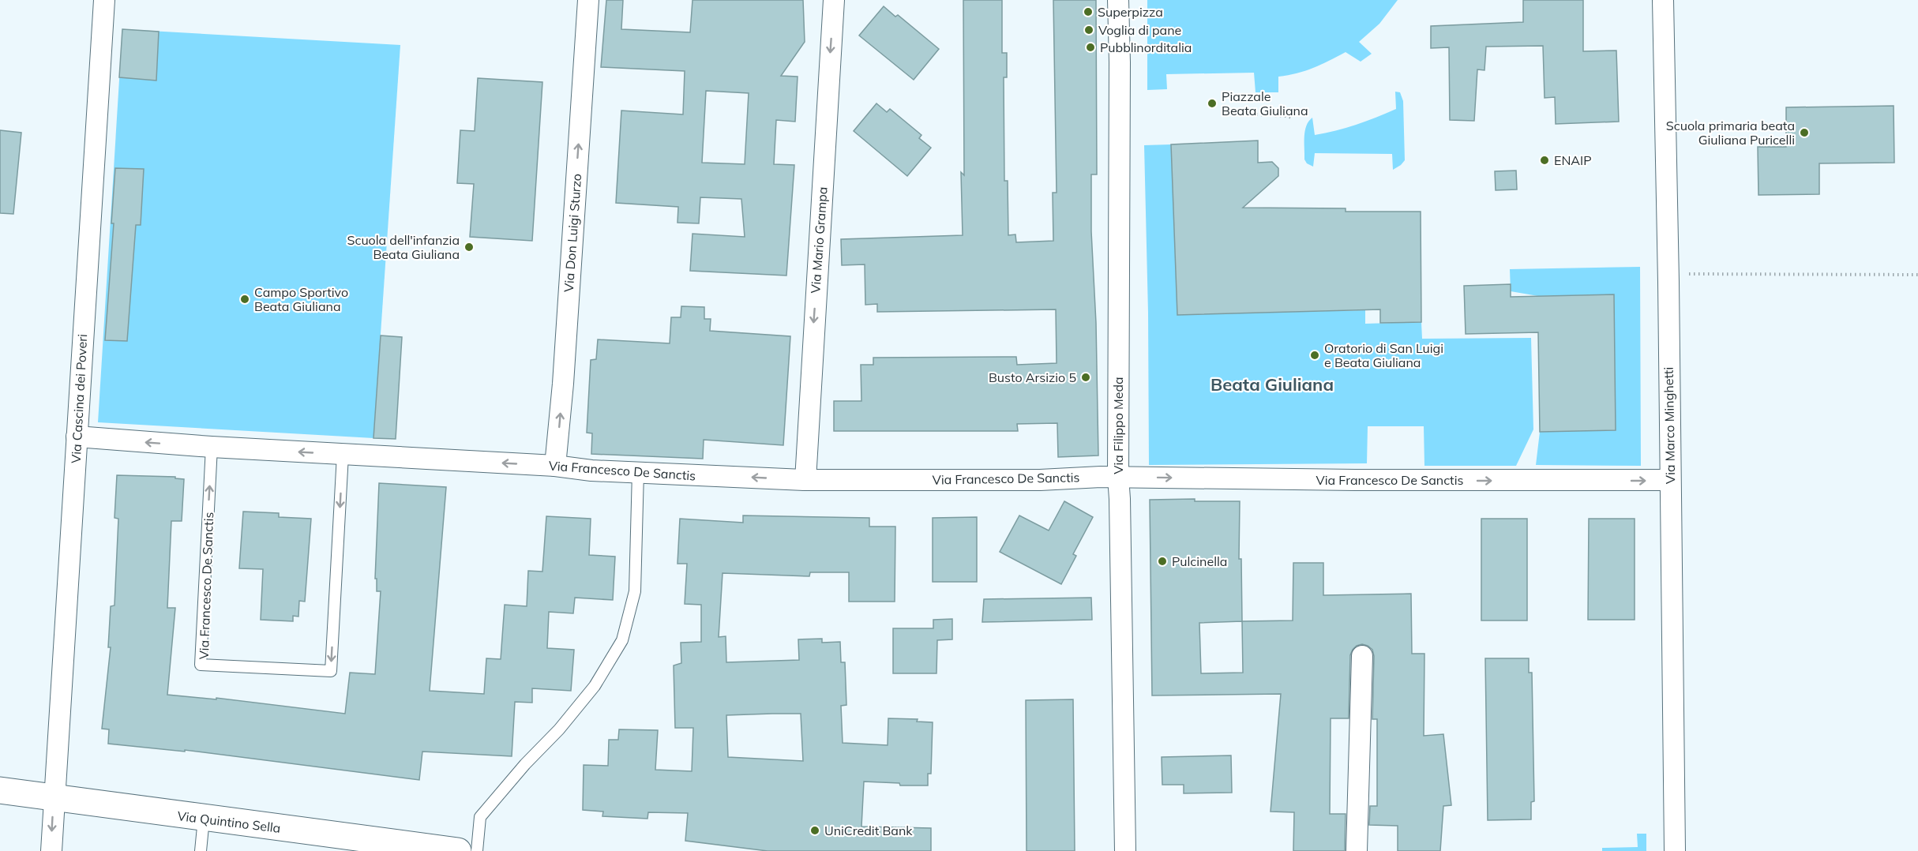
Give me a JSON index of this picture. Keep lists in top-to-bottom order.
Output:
{
  "streets": {
    "street": [
      "Via Don Luigi Sturzo",
      "Via Mario Grampa",
      "Via Cascina dei Poveri",
      "Via Filippo Meda",
      "Via Marco Minghetti",
      "Via Francesco De Sanctis",
      "Via Quintino Sella"
    ]
  },
  "crossings": [
    ["Via Don Luigi Sturzo", "Via Francesco De Sanctis"],
    ["Via Mario Grampa", "Via Francesco De Sanctis"],
    ["Via Cascina dei Poveri", "Via Francesco De Sanctis"],
    ["Via Cascina dei Poveri", "Via Quintino Sella"],
    ["Via Filippo Meda", "Via Francesco De Sanctis"],
    ["Via Marco Minghetti", "Via Francesco De Sanctis"]
  ],
  "one_way": ["Via Don Luigi Sturzo", "Via Mario Grampa"],
  "districts": ["Beata Giuliana"],
  "places": [
    "Superpizza",
    "Voglia di pane",
    "Pubblinorditalia",
    "Piazzale Beata Giuliana",
    "Scuola primaria beata Giuliana Puricelli",
    "ENAIP",
    "Scuola dell'infanzia Beata Giuliana",
    "Campo Sportivo Beata Giuliana",
    "Oratorio di San Luigi e Beata Giuliana",
    "Busto Arsizio 5",
    "Pulcinella",
    "UniCredit Bank"
  ]
}
